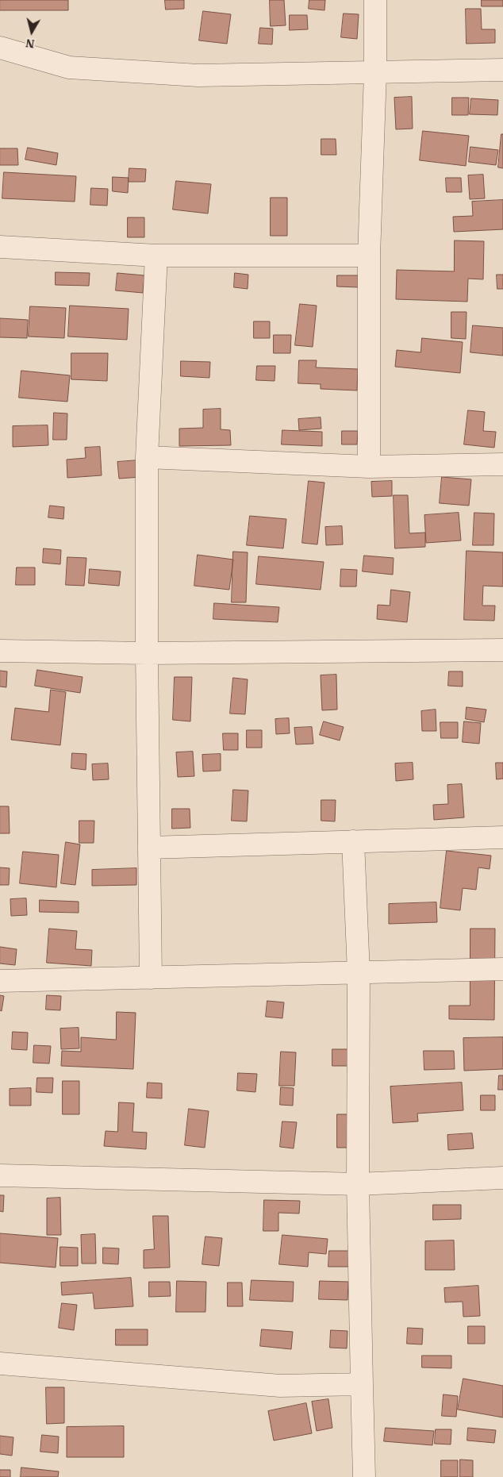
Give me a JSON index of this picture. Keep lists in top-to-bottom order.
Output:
{
  "north": "bottom"
}
